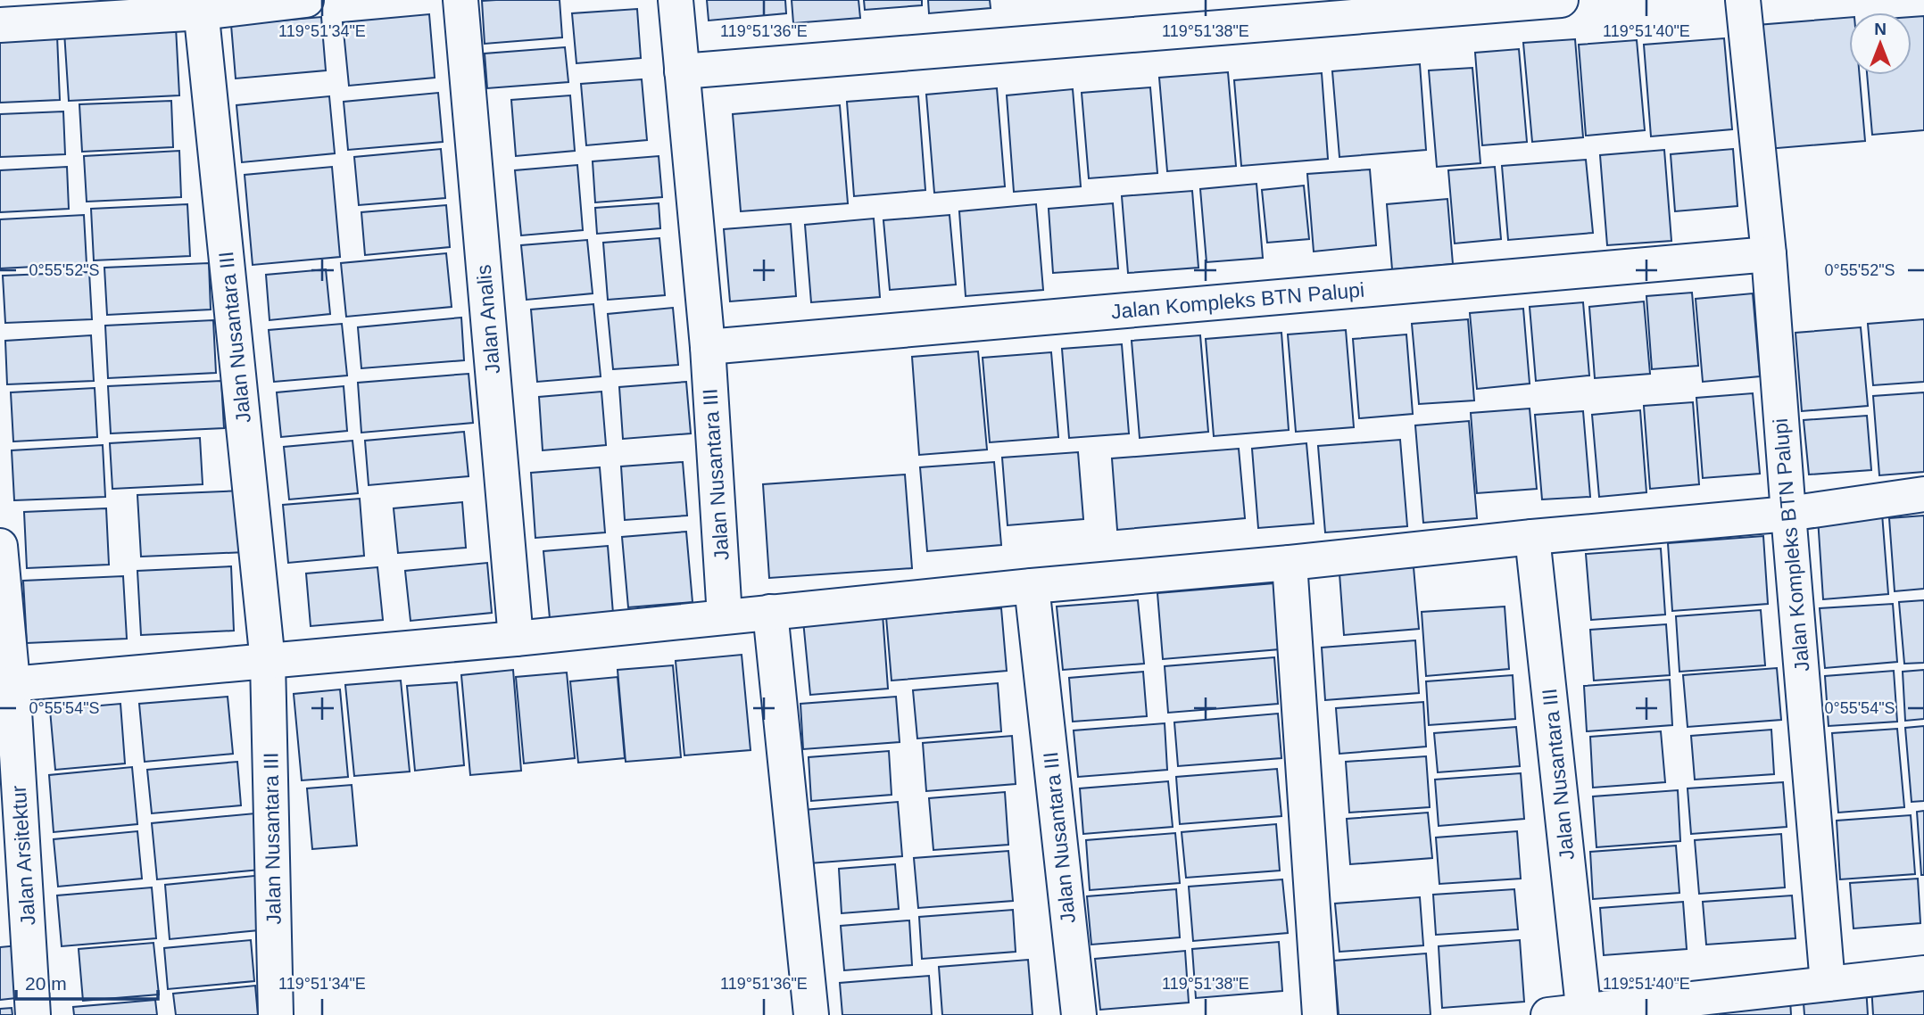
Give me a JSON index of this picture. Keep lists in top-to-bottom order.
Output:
{
  "streets": {
    "street": [
      "Jalan Kompleks BTN Palupi",
      "Jalan Analis",
      "Jalan Nusantara III",
      "Jalan Arsitektur"
    ]
  },
  "crossings": [
    ["Jalan Kompleks BTN Palupi", "Jalan Nusantara III"]
  ],
  "scale_bar": "20 m",
  "north": "top",
  "coordinates": [
    "119°51'34\"E",
    "119°51'36\"E",
    "119°51'38\"E",
    "119°51'40\"E",
    "0°55'52\"S",
    "0°55'54\"S"
  ]
}
